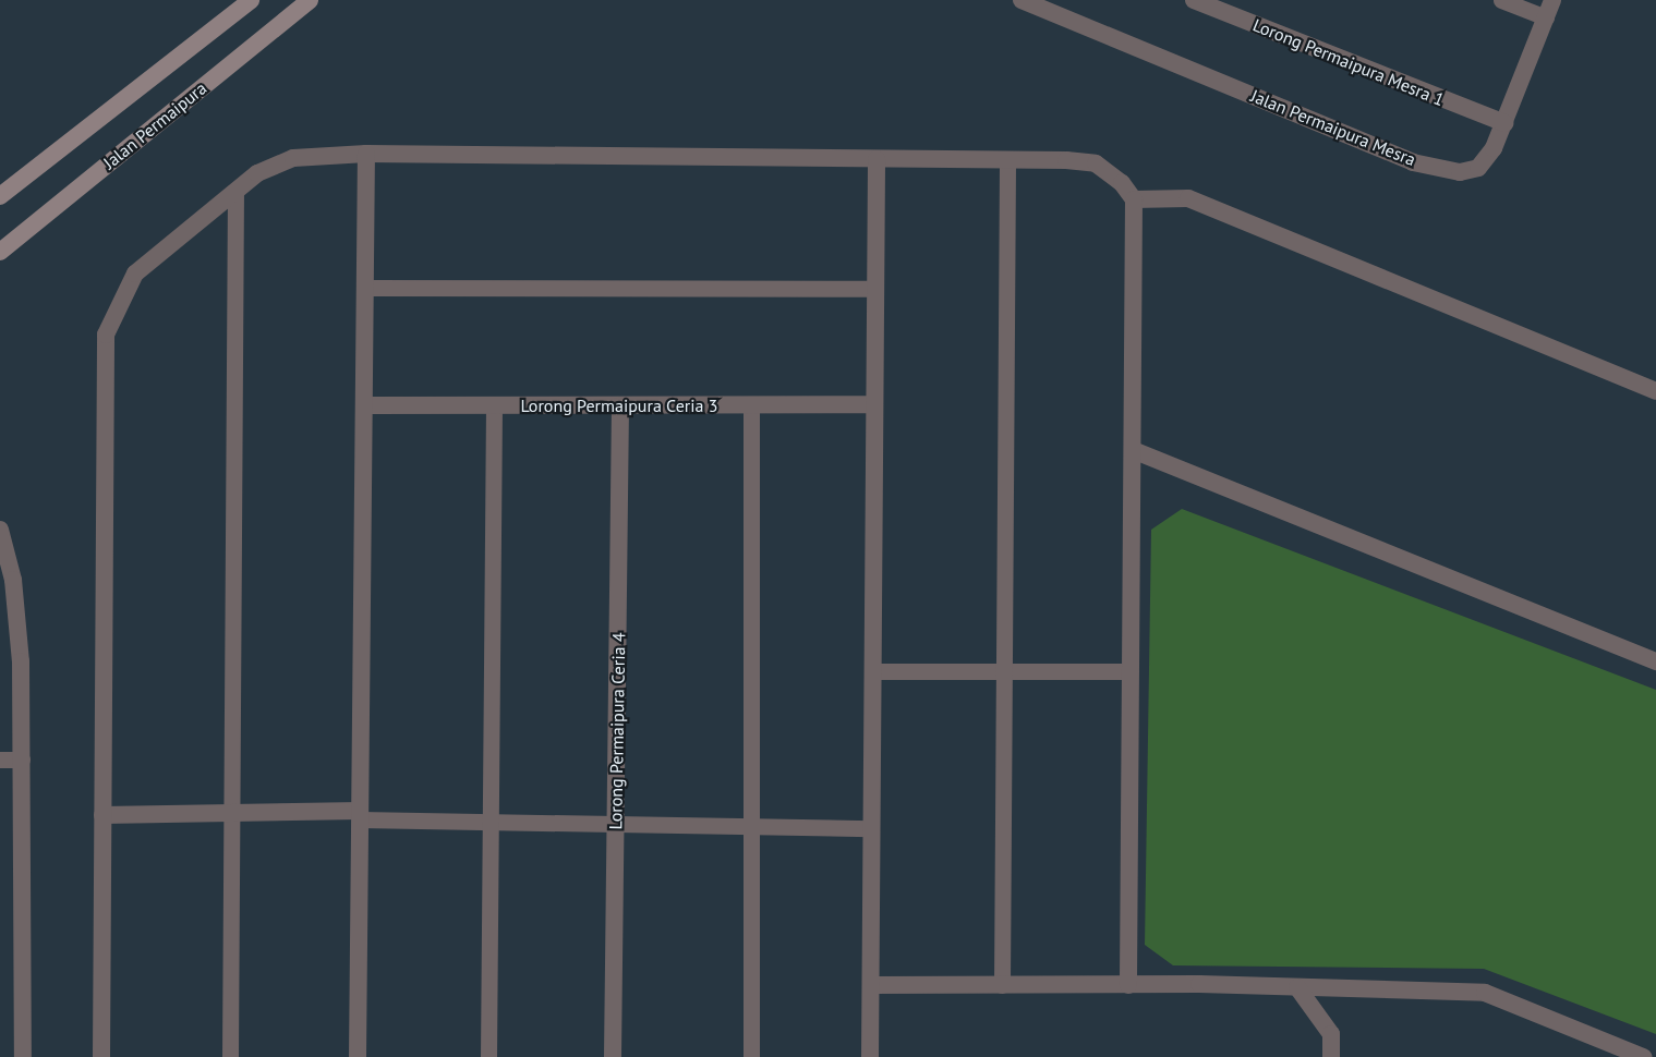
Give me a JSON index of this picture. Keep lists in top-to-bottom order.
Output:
{
  "streets": {
    "main road": ["Jalan Permaipura"],
    "street": [
      "Lorong Permaipura Mesra 1",
      "Jalan Permaipura Mesra",
      "Lorong Permaipura Ceria 3",
      "Lorong Permaipura Ceria 4"
    ]
  },
  "crossings": [
    ["Lorong Permaipura Mesra 1", "Jalan Permaipura Mesra"],
    ["Lorong Permaipura Ceria 3", "Lorong Permaipura Ceria 4"]
  ]
}
